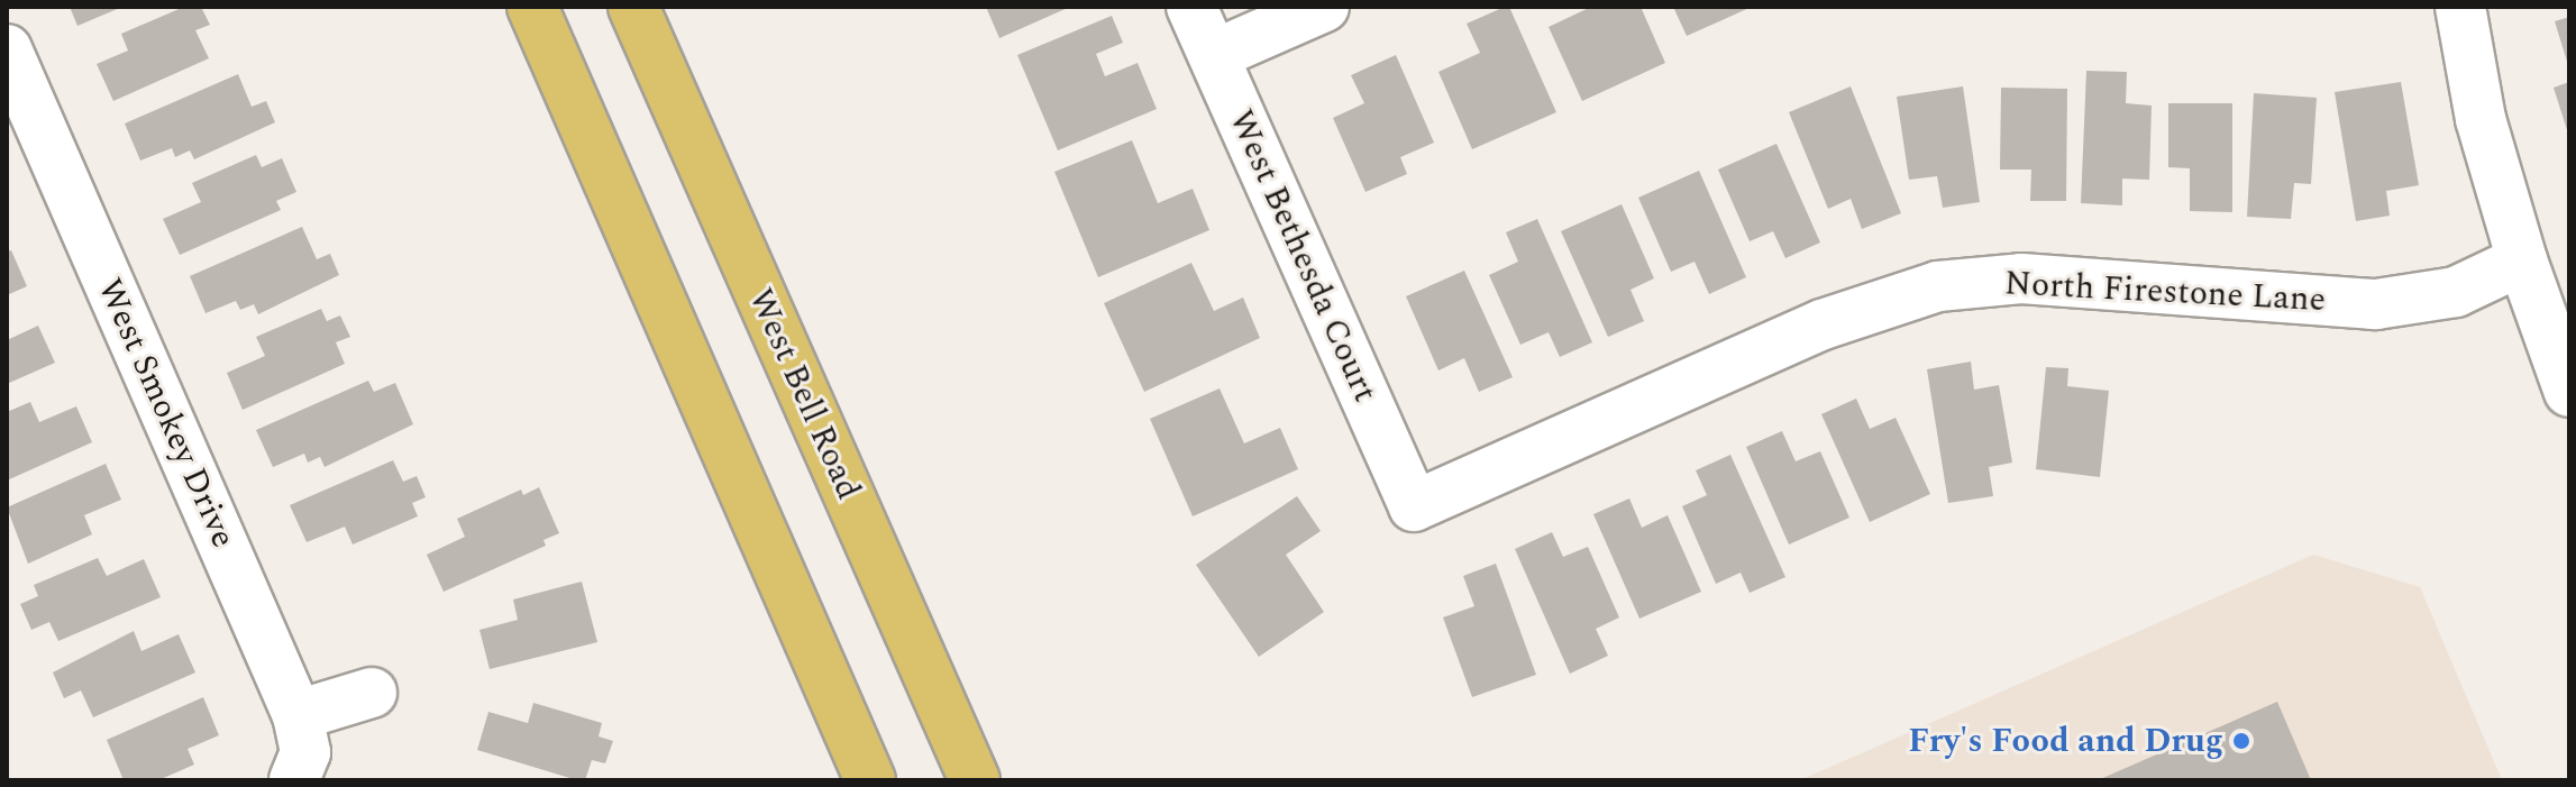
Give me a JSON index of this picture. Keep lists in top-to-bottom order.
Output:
{
  "streets": {
    "main road": ["West Bell Road"],
    "street": ["West Bethesda Court", "North Firestone Lane", "West Smokey Drive"]
  },
  "crossings": [
    ["West Bethesda Court", "North Firestone Lane"]
  ],
  "places": ["Fry's Food and Drug"]
}
